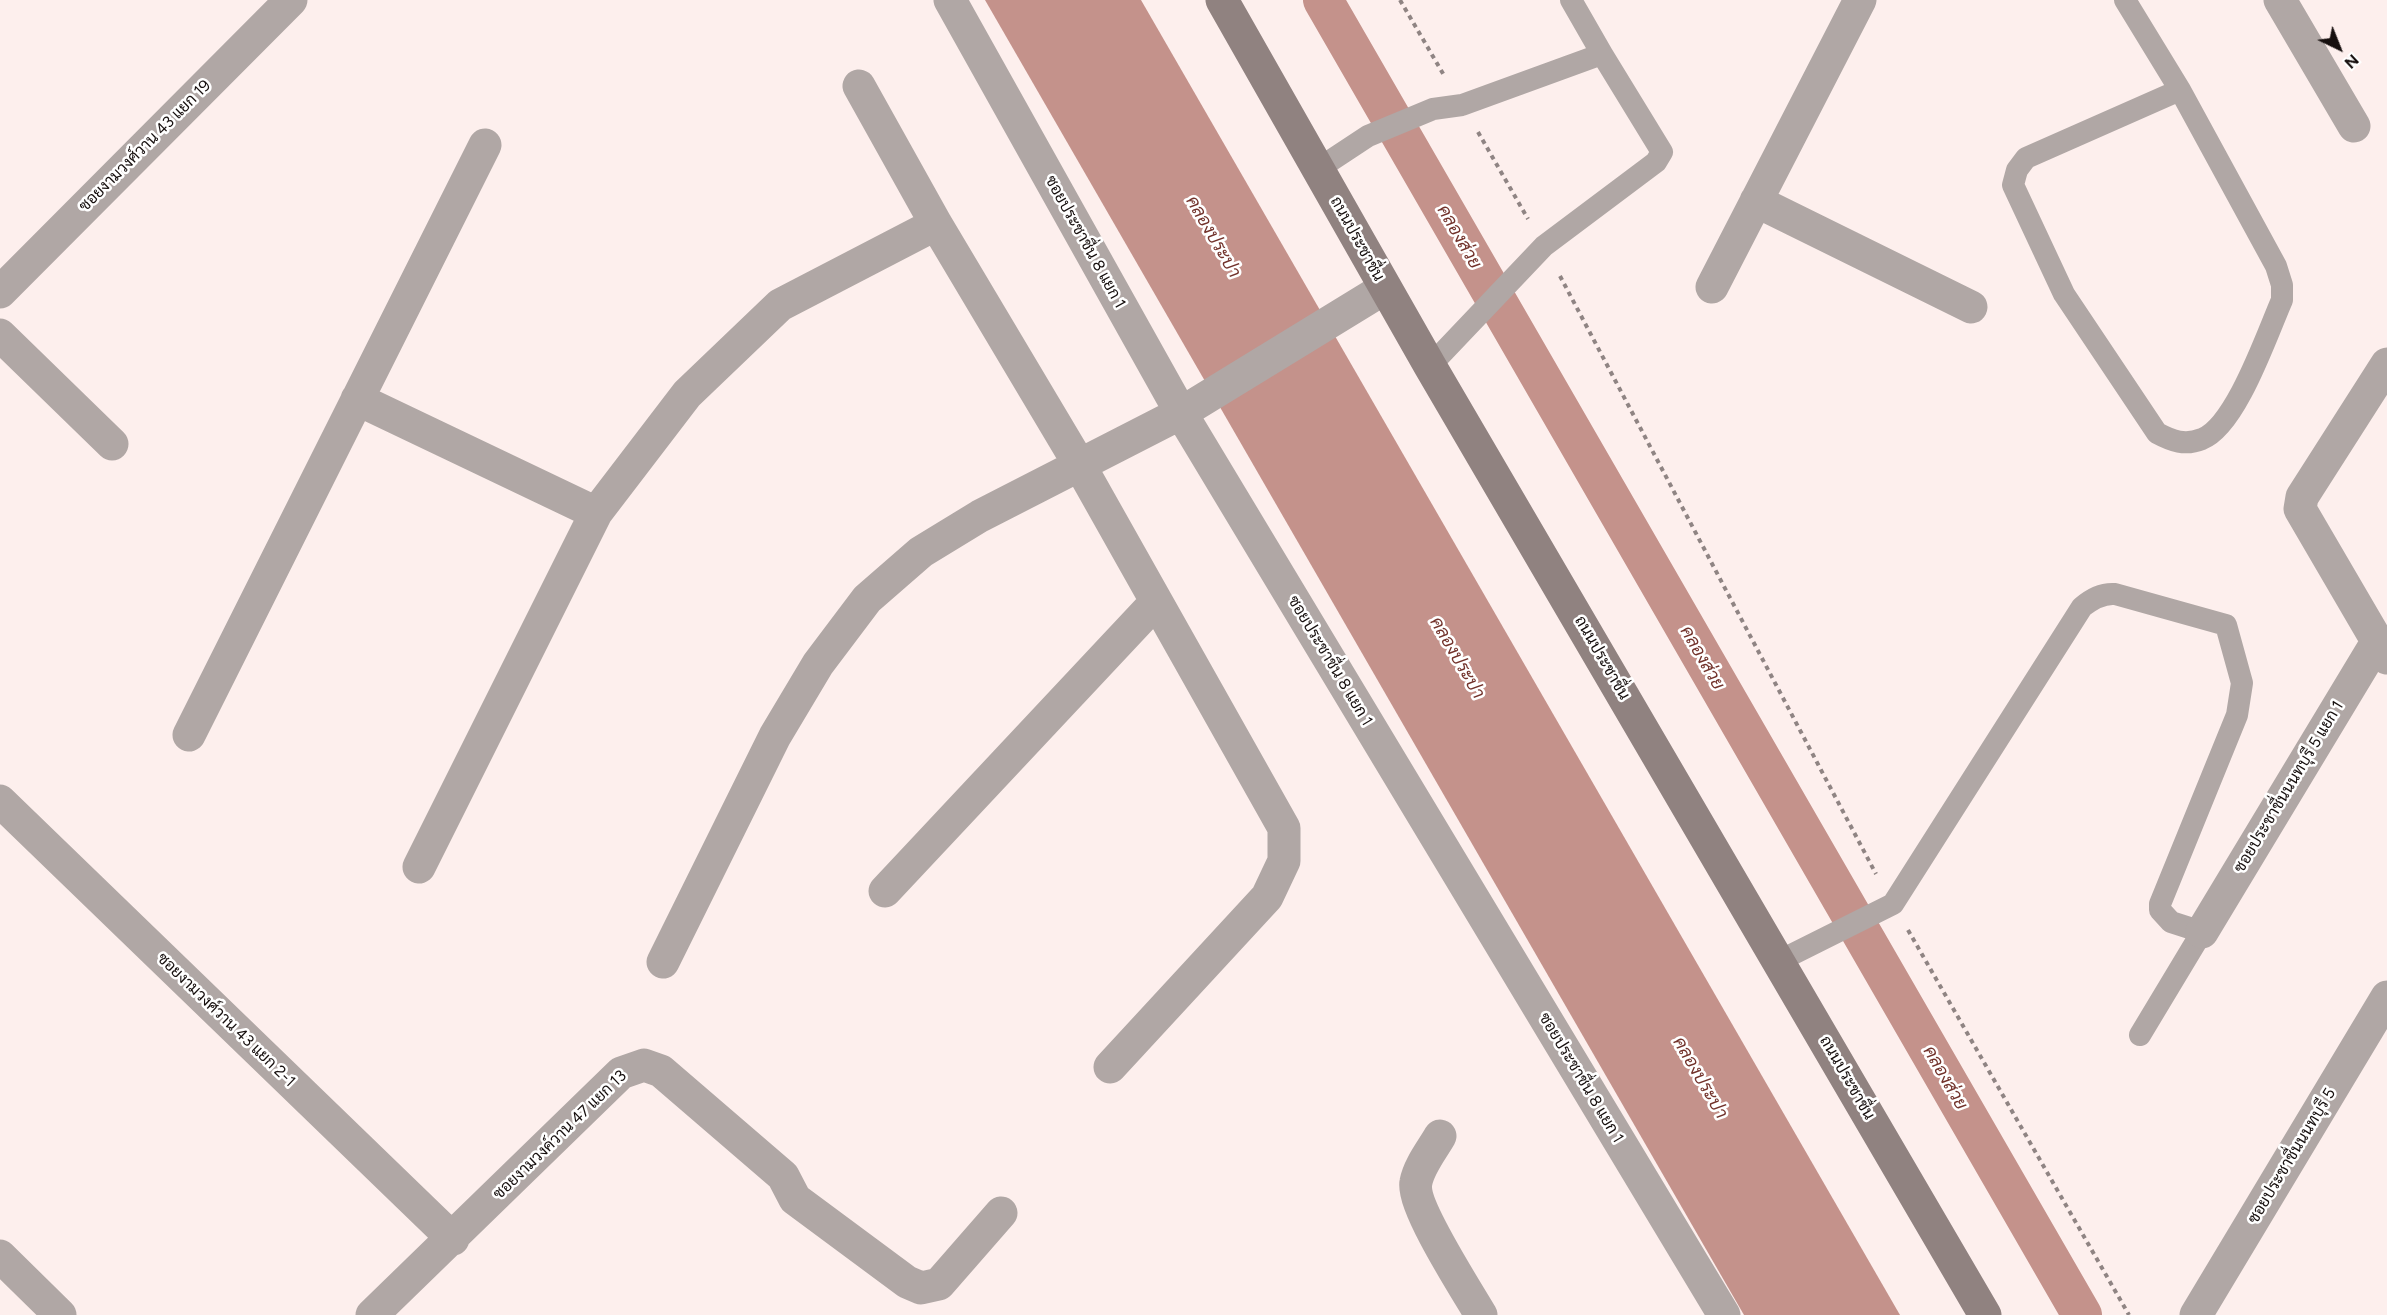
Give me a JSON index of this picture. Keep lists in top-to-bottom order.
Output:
{
  "streets": {
    "main road": ["ถนนประชาชื่น"],
    "street": [
      "ซอยงามวงศ์วาน 43 แยก 19",
      "ซอยประชาชื่น 8 แยก 1",
      "ซอยประชาชื่นนนทบุรี 5 แยก 1",
      "ซอยงามวงศ์วาน 43 แยก 2-1",
      "ซอยงามวงค์วาน 47 แยก 13",
      "ซอยประชาชื่นนนทบุรี 5"
    ]
  },
  "crossings": [
    ["ซอยงามวงศ์วาน 43 แยก 2-1", "ซอยงามวงค์วาน 47 แยก 13"]
  ],
  "water": ["คลองประปา", "คลองส่วย"],
  "north": "bottom right"
}
